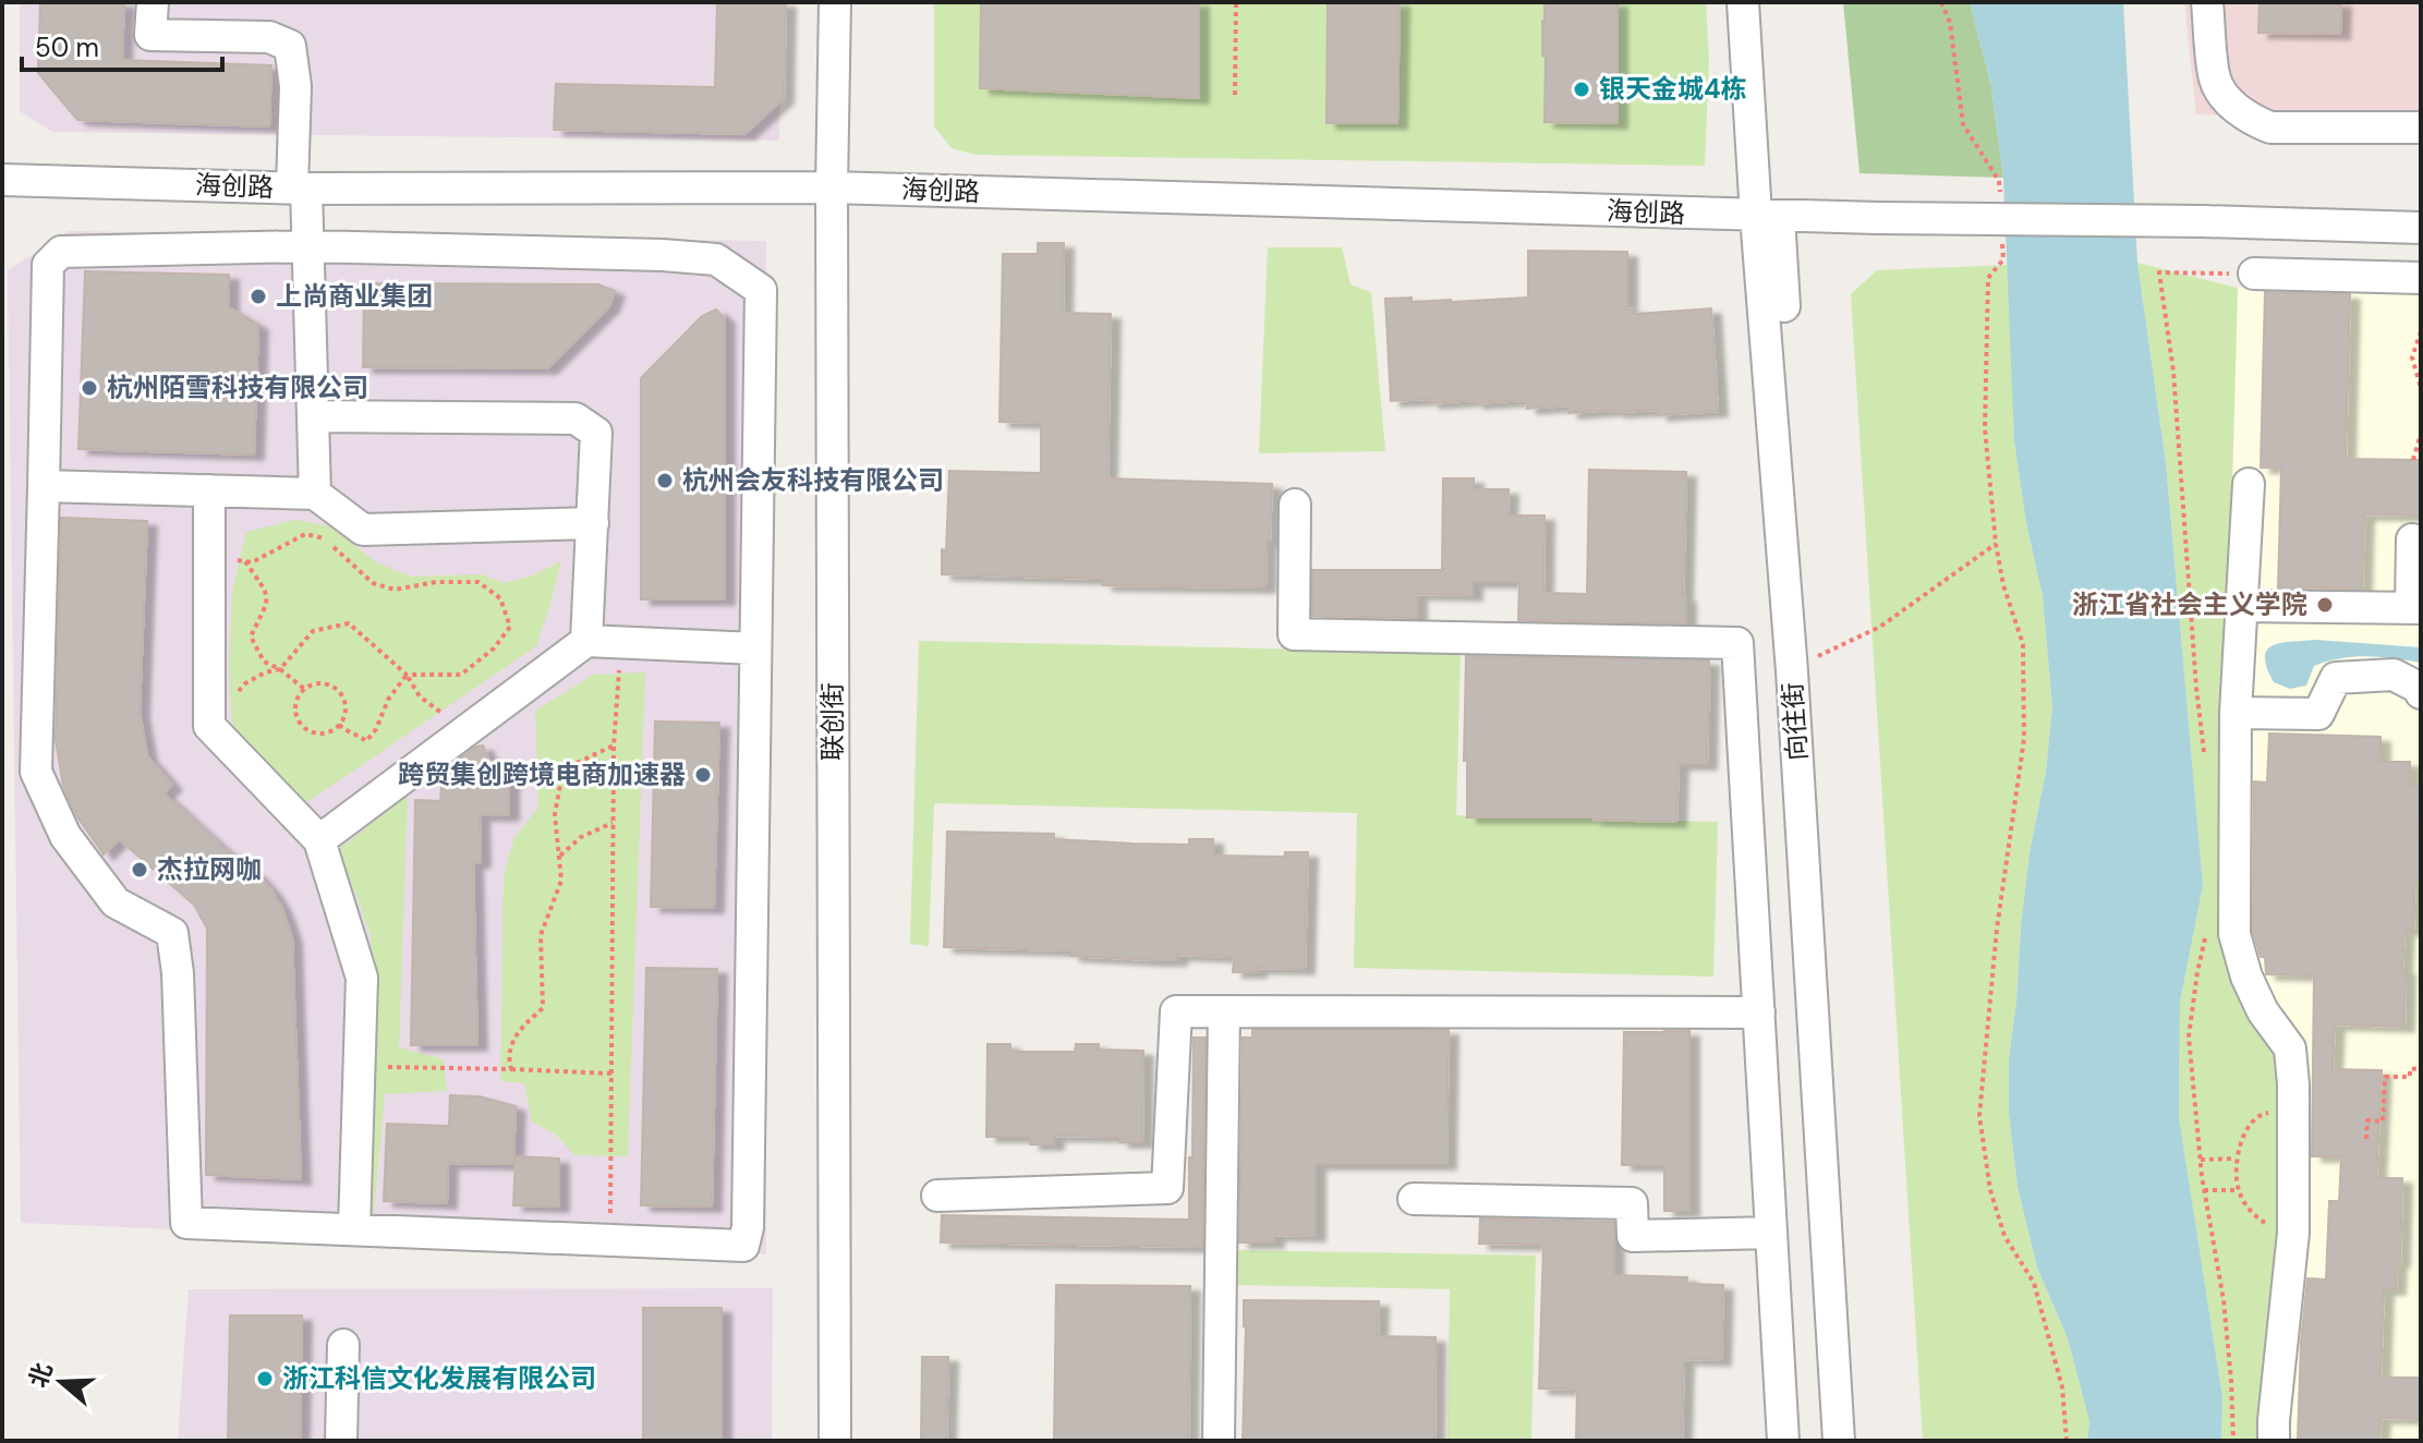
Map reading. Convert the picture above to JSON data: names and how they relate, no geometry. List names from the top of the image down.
{
  "streets": {
    "street": ["海创路", "联创街", "向往街"]
  },
  "crossings": [
    ["海创路", "联创街"],
    ["海创路", "向往街"]
  ],
  "places": [
    "银天金城4栋",
    "上尚商业集团",
    "杭州陌雪科技有限公司",
    "杭州会友科技有限公司",
    "浙江省社会主义学院",
    "跨贸集创跨境电商加速器",
    "杰拉网咖",
    "浙江科信文化发展有限公司"
  ],
  "scale_bar": "50 m",
  "north": "left"
}
